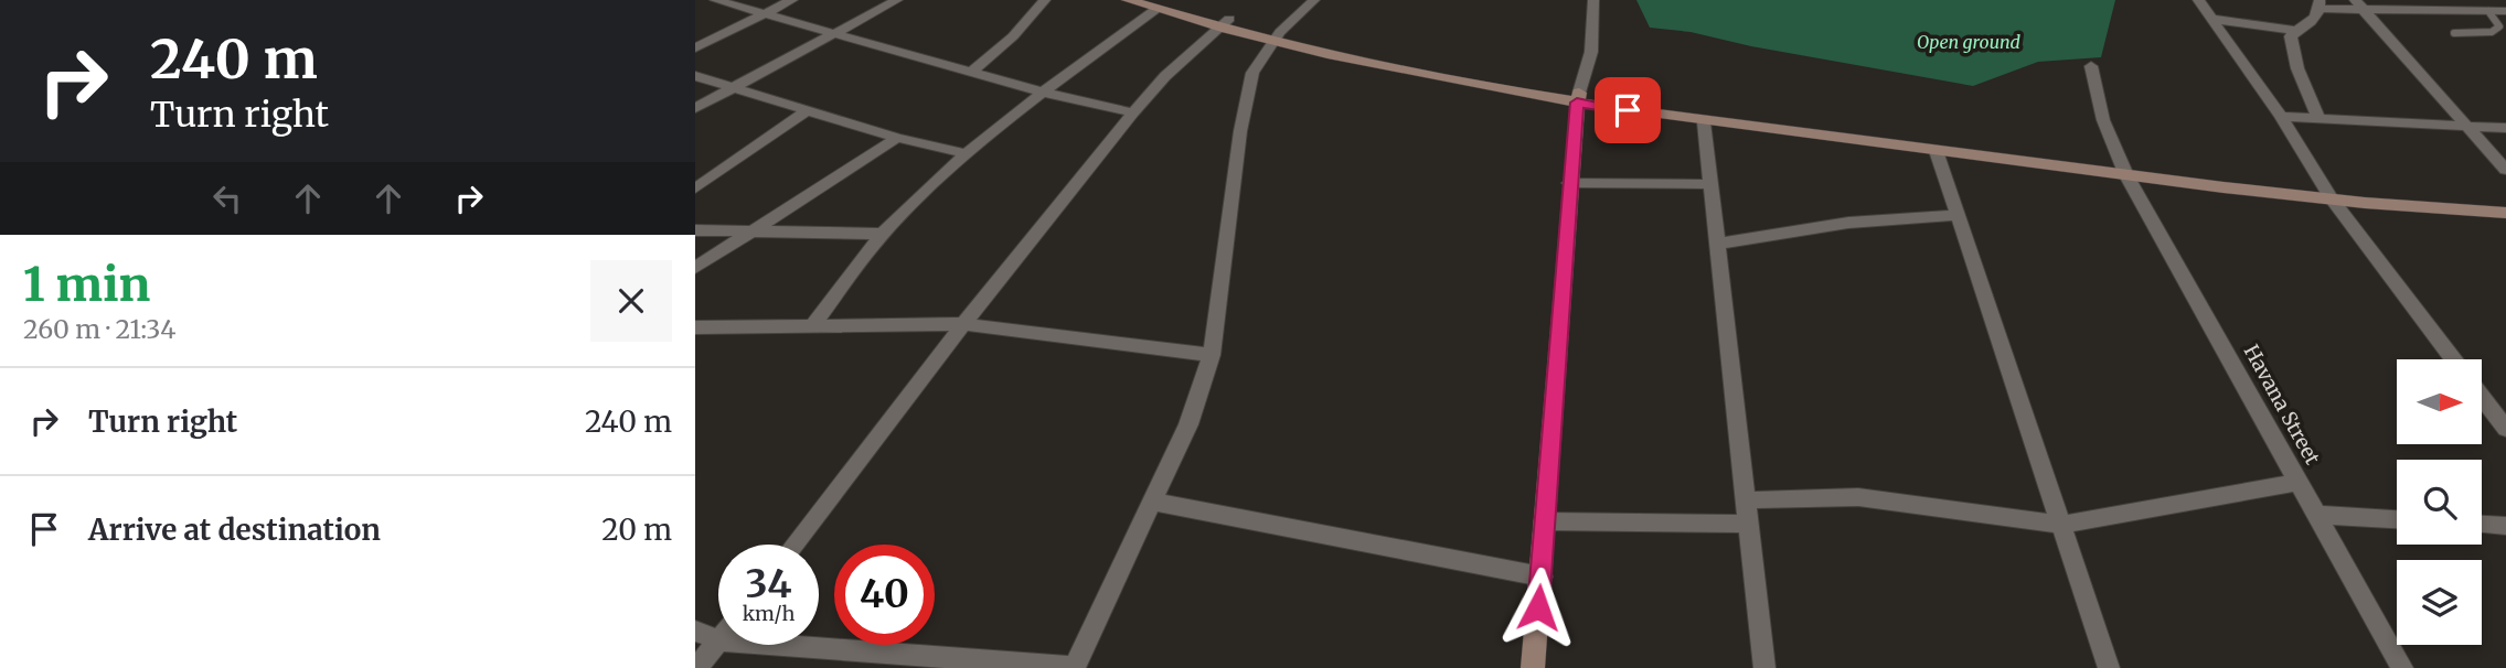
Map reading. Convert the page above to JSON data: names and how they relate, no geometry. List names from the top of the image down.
{
  "streets": {
    "street": ["Havana Street"]
  },
  "parks": ["Open ground"],
  "north": "right",
  "page": {
    "turn": ["240 m", "Turn right"],
    "heading": ["1 min", "260 m · 21:34"],
    "list": [
      {
        "name": "Turn right",
        "value": "240 m"
      },
      {
        "name": "Arrive at destination",
        "value": "20 m"
      }
    ],
    "speed": "34 km/h",
    "limit": "40"
  }
}
